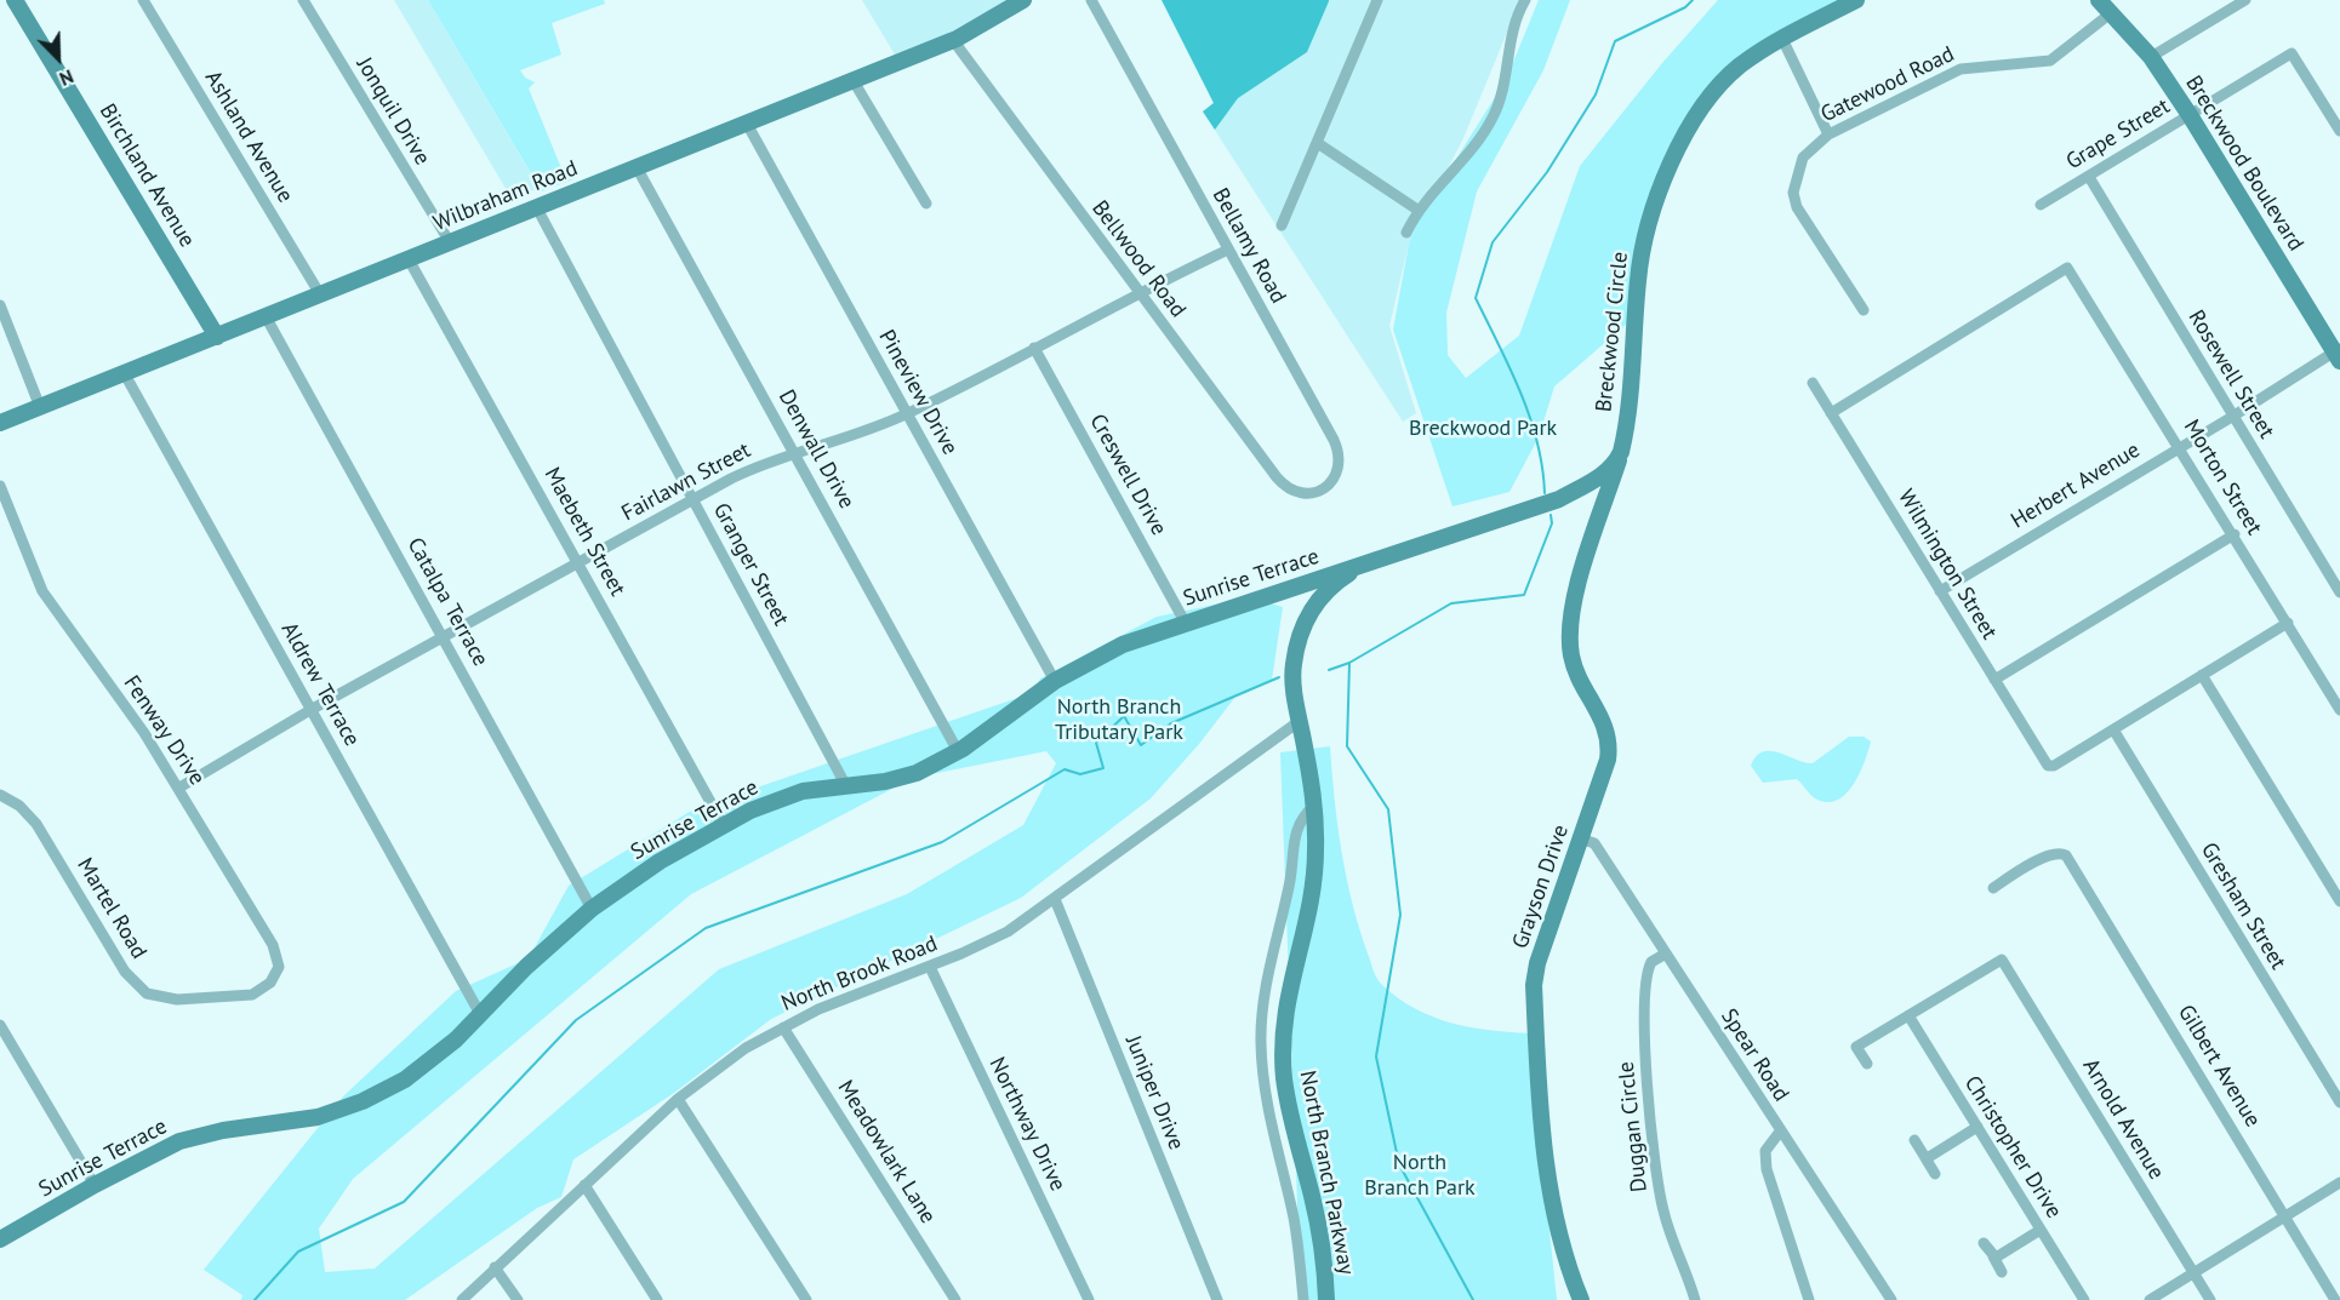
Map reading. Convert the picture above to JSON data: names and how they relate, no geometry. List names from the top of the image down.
{
  "streets": {
    "street": [
      "Gatewood Road",
      "Jonquil Drive",
      "Grape Street",
      "Ashland Avenue",
      "Breckwood Boulevard",
      "Birchland Avenue",
      "Wilbraham Road",
      "Bellamy Road",
      "Bellwood Road",
      "Breckwood Circle",
      "Rosewell Street",
      "Pineview Drive",
      "Denwall Drive",
      "Creswell Drive",
      "Morton Street",
      "Fairlawn Street",
      "Herbert Avenue",
      "Maebeth Street",
      "Granger Street",
      "Wilmington Street",
      "Sunrise Terrace",
      "Catalpa Terrace",
      "Aldrew Terrace",
      "Fenway Drive",
      "Grayson Drive",
      "Gresham Street",
      "Martel Road",
      "North Brook Road",
      "Spear Road",
      "Gilbert Avenue",
      "Juniper Drive",
      "Arnold Avenue",
      "Northway Drive",
      "Duggan Circle",
      "Christopher Drive",
      "Meadowlark Lane",
      "North Branch Parkway"
    ]
  },
  "crossings": [
    ["Gatewood Road", "Breckwood Boulevard"],
    ["Jonquil Drive", "Wilbraham Road"],
    ["Grape Street", "Breckwood Boulevard"],
    ["Grape Street", "Rosewell Street"],
    ["Ashland Avenue", "Wilbraham Road"],
    ["Breckwood Boulevard", "Herbert Avenue"],
    ["Birchland Avenue", "Wilbraham Road"],
    ["Wilbraham Road", "Bellwood Road"],
    ["Wilbraham Road", "Pineview Drive"],
    ["Wilbraham Road", "Denwall Drive"],
    ["Wilbraham Road", "Maebeth Street"],
    ["Wilbraham Road", "Granger Street"],
    ["Wilbraham Road", "Catalpa Terrace"],
    ["Wilbraham Road", "Aldrew Terrace"],
    ["Bellamy Road", "Bellwood Road"],
    ["Bellamy Road", "Fairlawn Street"],
    ["Bellwood Road", "Fairlawn Street"],
    ["Breckwood Circle", "Grayson Drive"],
    ["Rosewell Street", "Herbert Avenue"],
    ["Pineview Drive", "Fairlawn Street"],
    ["Pineview Drive", "Sunrise Terrace"],
    ["Denwall Drive", "Fairlawn Street"],
    ["Denwall Drive", "Sunrise Terrace"],
    ["Creswell Drive", "Fairlawn Street"],
    ["Creswell Drive", "Sunrise Terrace"],
    ["Morton Street", "Herbert Avenue"],
    ["Morton Street", "Wilmington Street"],
    ["Fairlawn Street", "Maebeth Street"],
    ["Fairlawn Street", "Granger Street"],
    ["Fairlawn Street", "Catalpa Terrace"],
    ["Fairlawn Street", "Aldrew Terrace"],
    ["Fairlawn Street", "Fenway Drive"],
    ["Herbert Avenue", "Wilmington Street"],
    ["Maebeth Street", "Sunrise Terrace"],
    ["Granger Street", "Sunrise Terrace"],
    ["Wilmington Street", "Gresham Street"],
    ["Sunrise Terrace", "Catalpa Terrace"],
    ["Sunrise Terrace", "Aldrew Terrace"],
    ["Sunrise Terrace", "North Branch Parkway"],
    ["Fenway Drive", "Martel Road"],
    ["Grayson Drive", "Spear Road"],
    ["North Brook Road", "Juniper Drive"],
    ["North Brook Road", "Northway Drive"],
    ["North Brook Road", "Meadowlark Lane"],
    ["North Brook Road", "North Branch Parkway"],
    ["Spear Road", "Duggan Circle"],
    ["Arnold Avenue", "Christopher Drive"]
  ],
  "parks": ["Breckwood Park", "North Branch Tributary Park", "North Branch Park"],
  "north": "bottom right"
}
